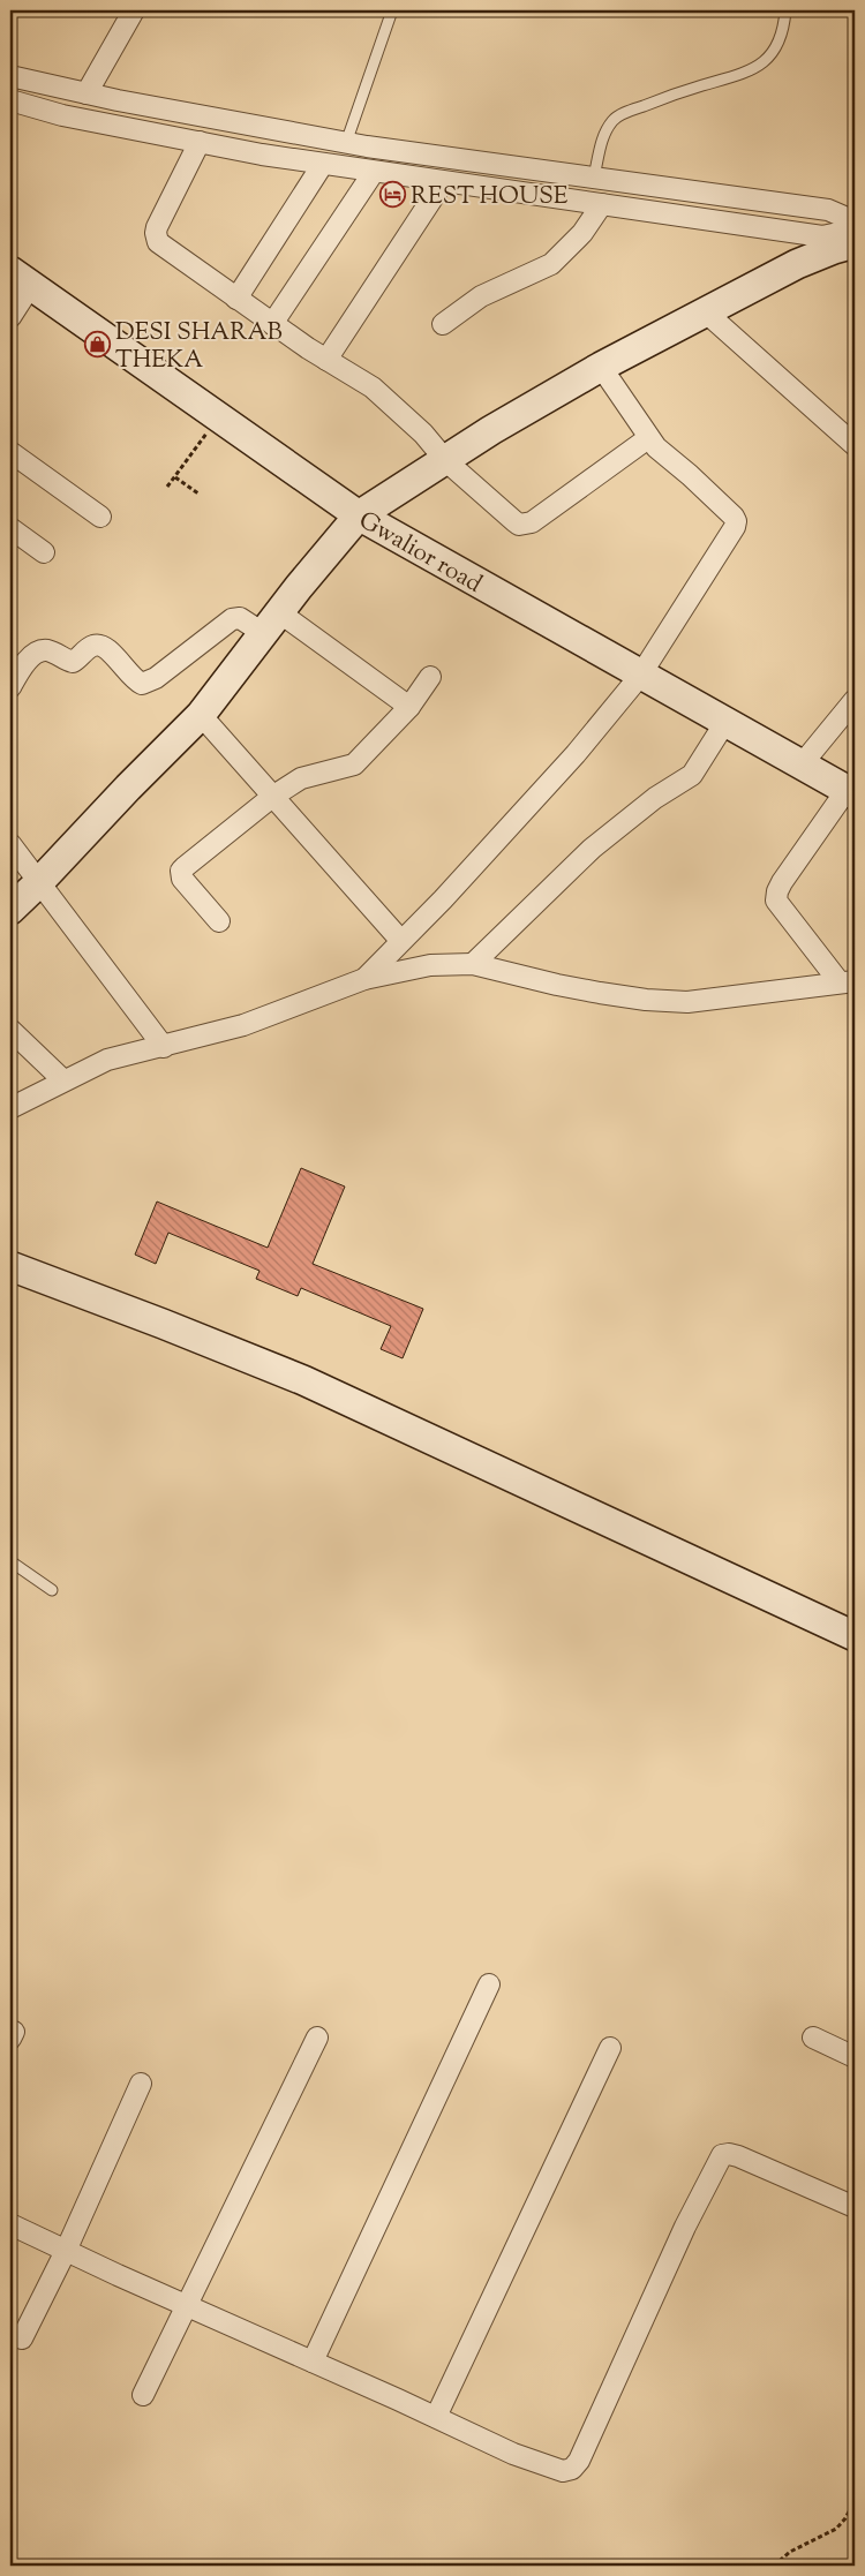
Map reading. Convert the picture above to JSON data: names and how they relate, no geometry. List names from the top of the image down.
{
  "streets": {
    "main road": ["Gwalior road"]
  },
  "places": {
    "hotel": ["REST HOUSE"],
    "shop": ["DESI SHARAB THEKA"]
  }
}
